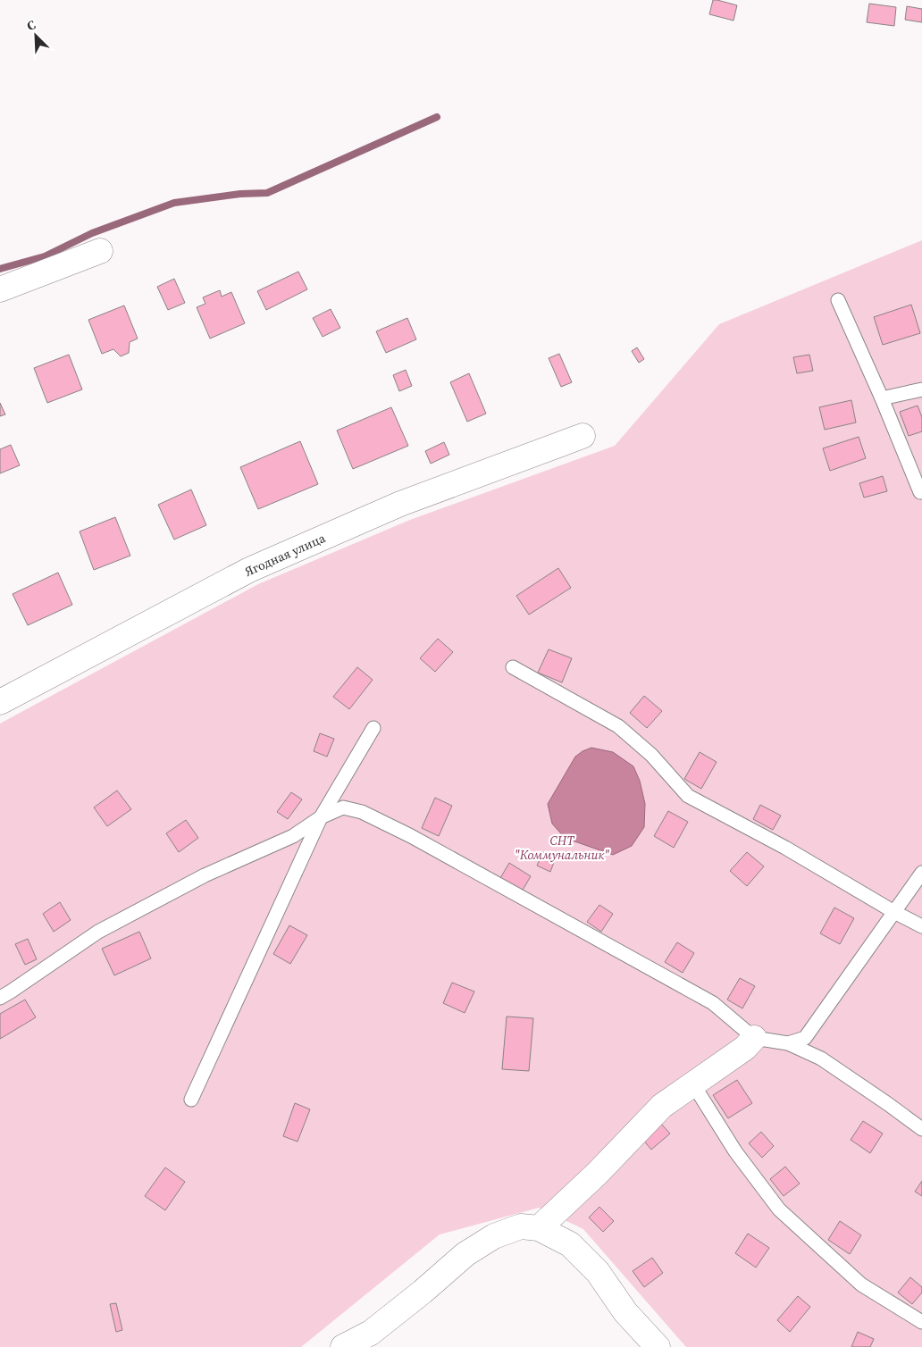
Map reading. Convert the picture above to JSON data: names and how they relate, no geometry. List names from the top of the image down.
{
  "streets": {
    "street": ["Ягодная улица"]
  },
  "parks": ["СНТ \"Коммунальник\""],
  "north": "top left"
}
